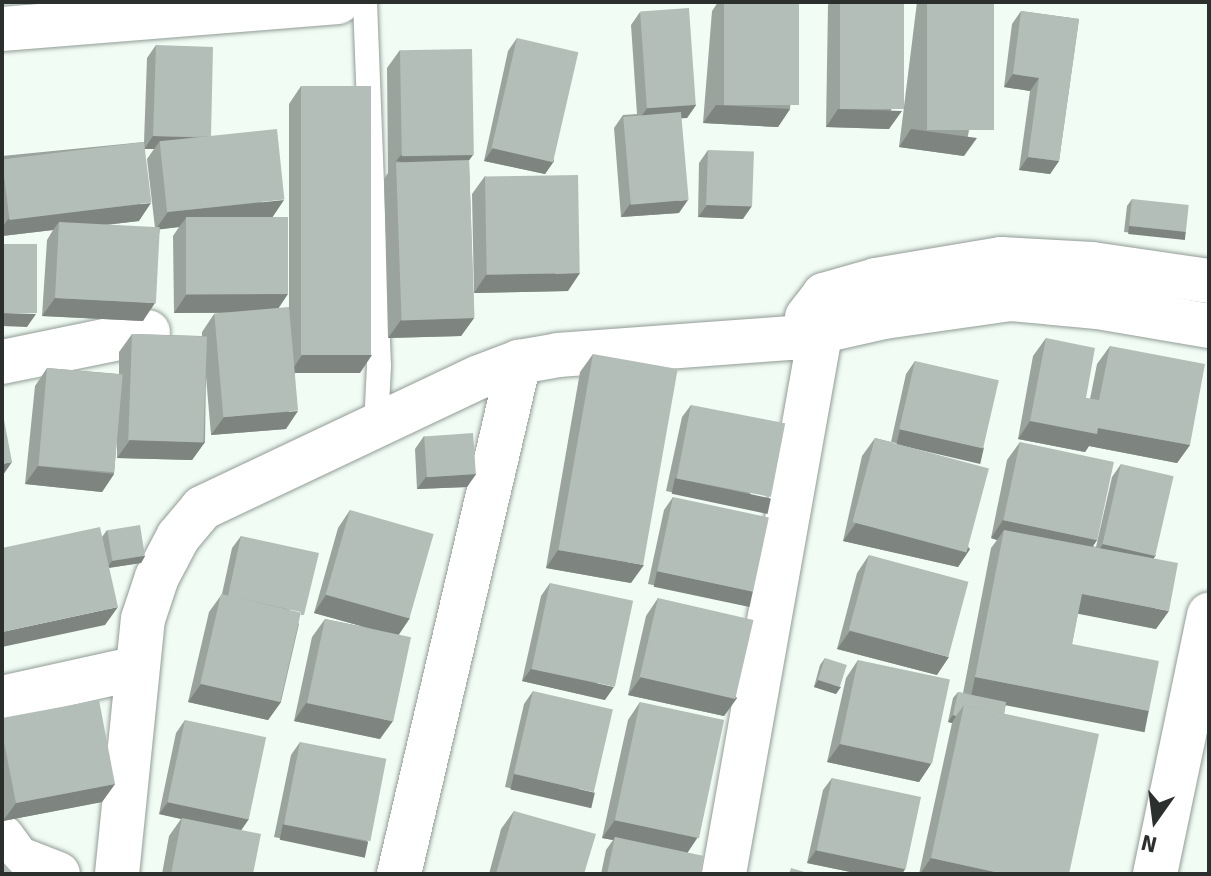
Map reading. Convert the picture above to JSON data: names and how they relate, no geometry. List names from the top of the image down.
{
  "north": "bottom"
}
